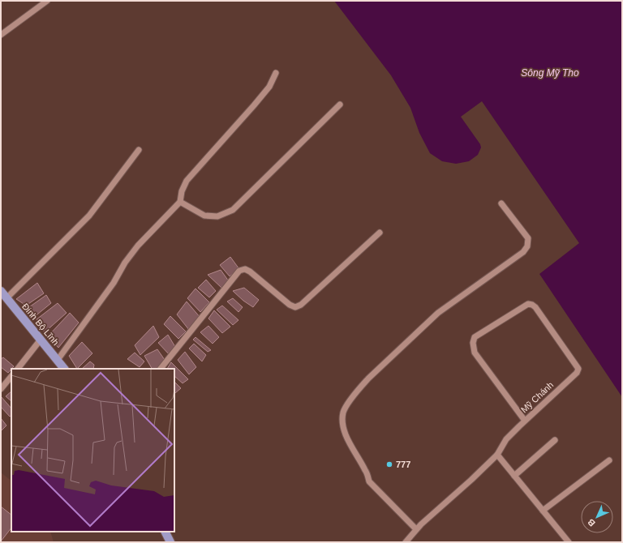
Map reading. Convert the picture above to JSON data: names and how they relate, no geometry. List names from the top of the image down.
{
  "streets": {
    "main road": ["Đinh Bộ Lĩnh"],
    "street": ["Mỹ Chánh"]
  },
  "water": ["Sông Mỹ Tho"],
  "places": ["777"],
  "north": "bottom left"
}
